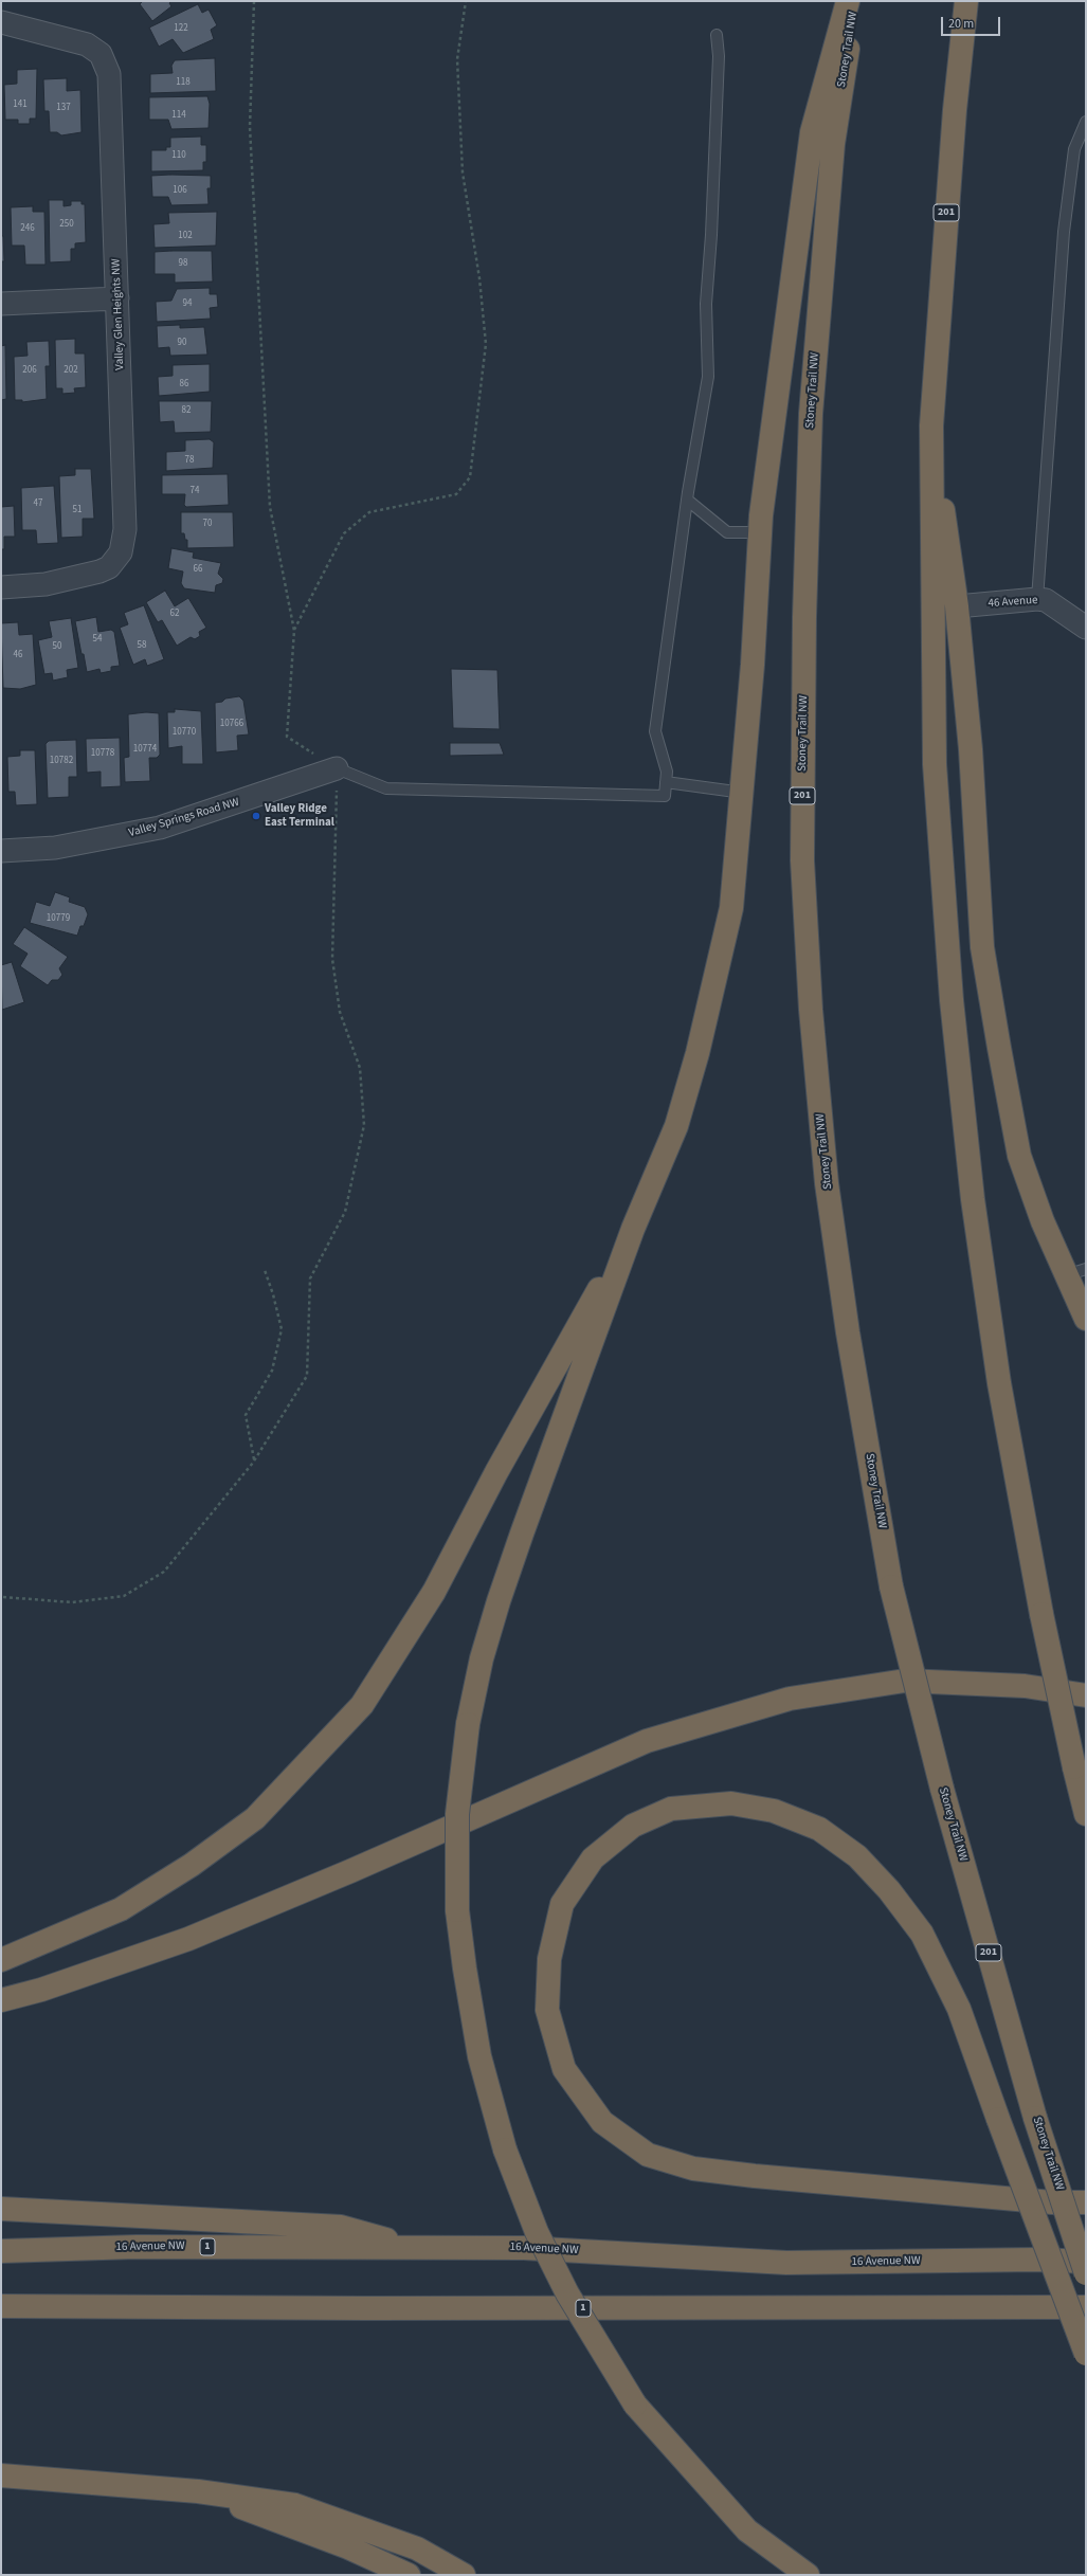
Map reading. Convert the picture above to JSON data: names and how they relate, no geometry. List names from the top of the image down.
{
  "streets": {
    "highway": [
      "Stoney Trail NW",
      "201",
      "16 Avenue NW",
      "1"
    ],
    "street": ["Valley Glen Heights NW", "46 Avenue", "Valley Springs Road NW"]
  },
  "places": ["Valley Ridge East Terminal"],
  "house_numbers": [
    "122",
    "118",
    "141",
    "137",
    "114",
    "110",
    "106",
    "250",
    "246",
    "102",
    "98",
    "94",
    "90",
    "206",
    "202",
    "86",
    "82",
    "78",
    "74",
    "47",
    "51",
    "70",
    "66",
    "62",
    "54",
    "58",
    "50",
    "46",
    "10766",
    "10770",
    "10774",
    "10778",
    "10782",
    "10779"
  ],
  "scale_bar": "20 m"
}
